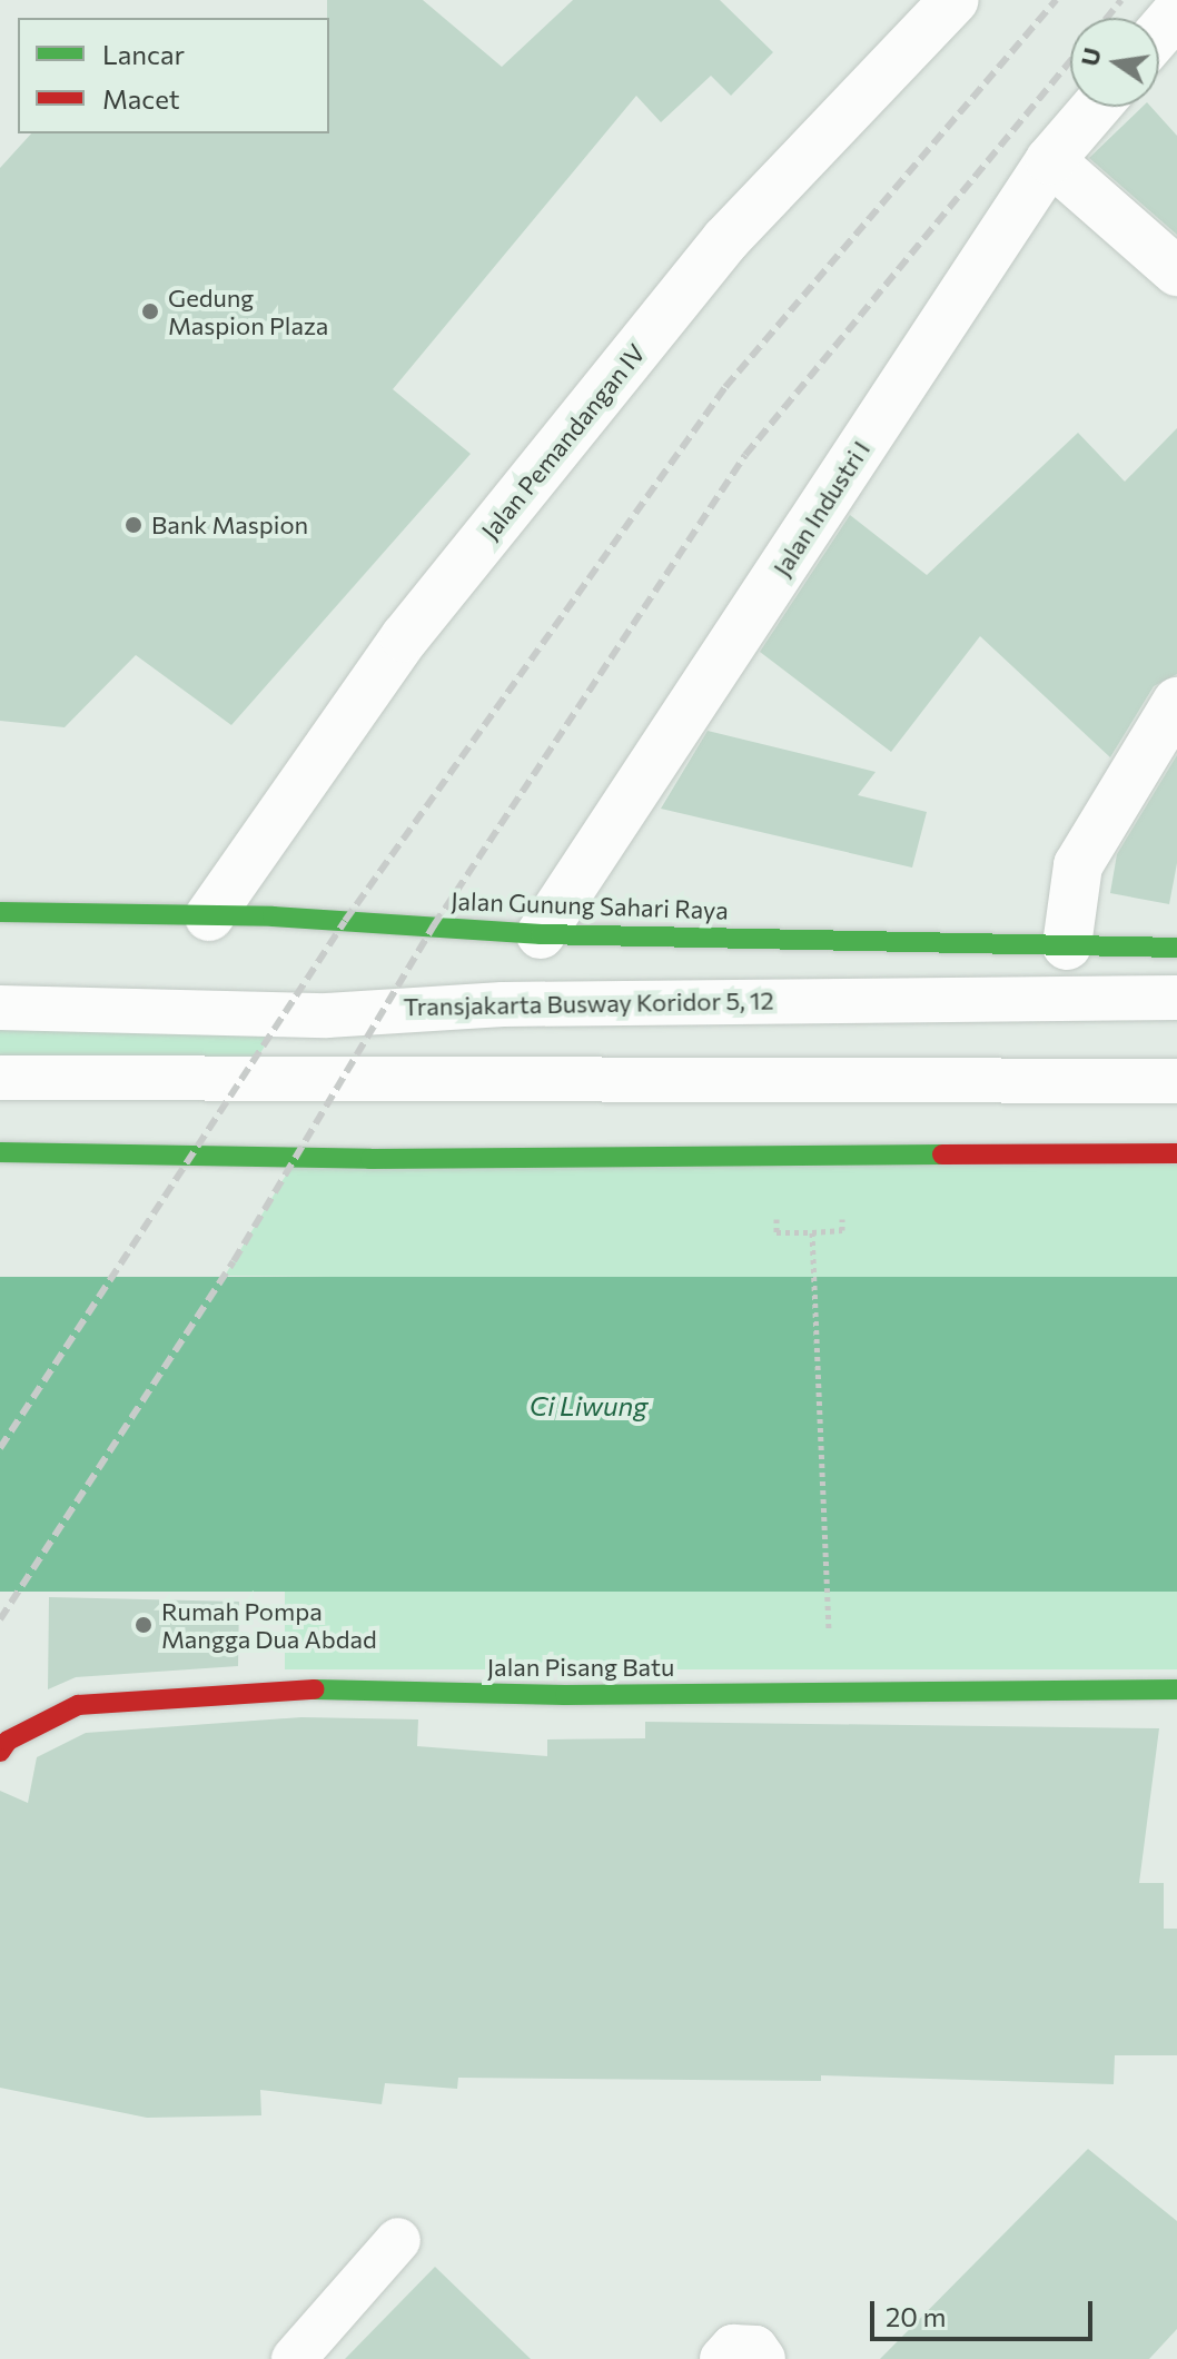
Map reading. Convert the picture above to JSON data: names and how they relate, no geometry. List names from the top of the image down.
{
  "streets": {
    "main road": ["Jalan Gunung Sahari Raya", "Jalan Pisang Batu"],
    "street": ["Jalan Pemandangan IV", "Jalan Industri I"],
    "lane": ["Transjakarta Busway Koridor 5, 12"]
  },
  "crossings": [
    ["Jalan Pemandangan IV", "Jalan Gunung Sahari Raya"],
    ["Jalan Industri I", "Jalan Gunung Sahari Raya"]
  ],
  "water": ["Ci Liwung"],
  "places": ["Gedung Maspion Plaza", "Bank Maspion", "Rumah Pompa Mangga Dua Abdad"],
  "legend": ["Lancar", "Macet"],
  "scale_bar": "20 m",
  "north": "left"
}
